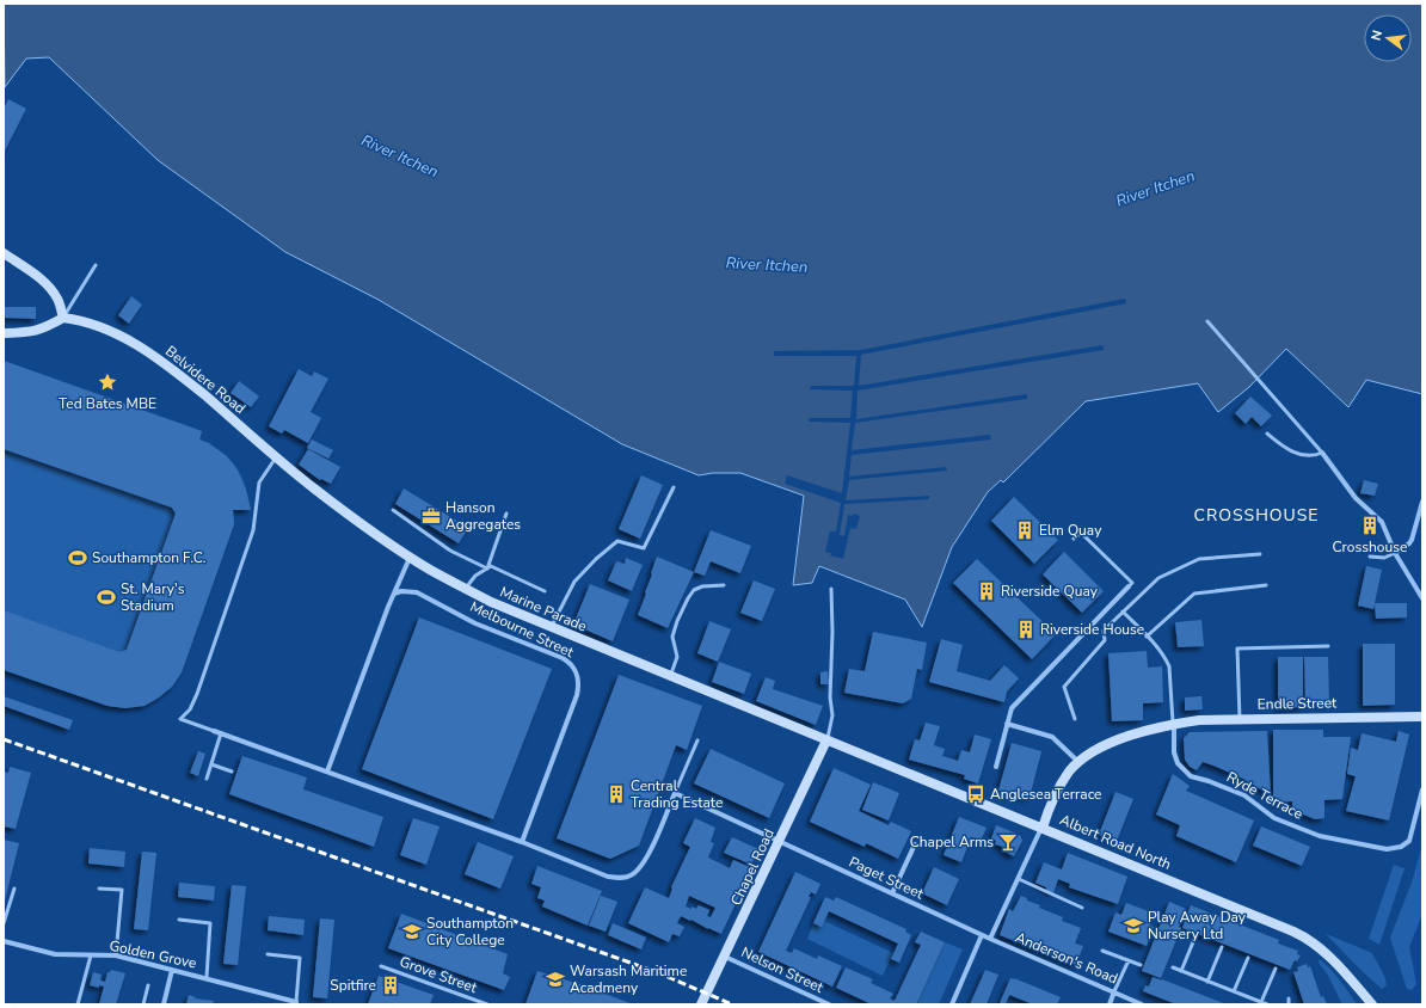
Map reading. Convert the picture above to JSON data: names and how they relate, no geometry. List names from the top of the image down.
{
  "streets": {
    "main road": [
      "Belvidere Road",
      "Marine Parade",
      "Endle Street",
      "Albert Road North",
      "Chapel Road"
    ],
    "street": [
      "Melbourne Street",
      "Ryde Terrace",
      "Paget Street",
      "Golden Grove",
      "Anderson's Road",
      "Nelson Street"
    ],
    "lane": ["Grove Street"]
  },
  "crossings": [
    ["Belvidere Road", "Marine Parade"],
    ["Marine Parade", "Albert Road North"],
    ["Marine Parade", "Chapel Road"],
    ["Endle Street", "Ryde Terrace"],
    ["Endle Street", "Albert Road North"],
    ["Albert Road North", "Chapel Road"],
    ["Chapel Road", "Paget Street"],
    ["Chapel Road", "Nelson Street"],
    ["Paget Street", "Anderson's Road"]
  ],
  "districts": ["CROSSHOUSE"],
  "water": ["River Itchen"],
  "places": {
    "place": ["Ted Bates MBE"],
    "office": ["Hanson Aggregates"],
    "building": [
      "Crosshouse",
      "Elm Quay",
      "Riverside Quay",
      "Riverside House",
      "Central Trading Estate",
      "Spitfire"
    ],
    "sports": ["Southampton F.C.", "St. Mary's Stadium"],
    "bus stop": ["Anglesea Terrace"],
    "bar": ["Chapel Arms"],
    "school or university": ["Play Away Day Nursery Ltd", "Southampton City College", "Warsash Maritime Acadmeny"]
  },
  "north": "left"
}
